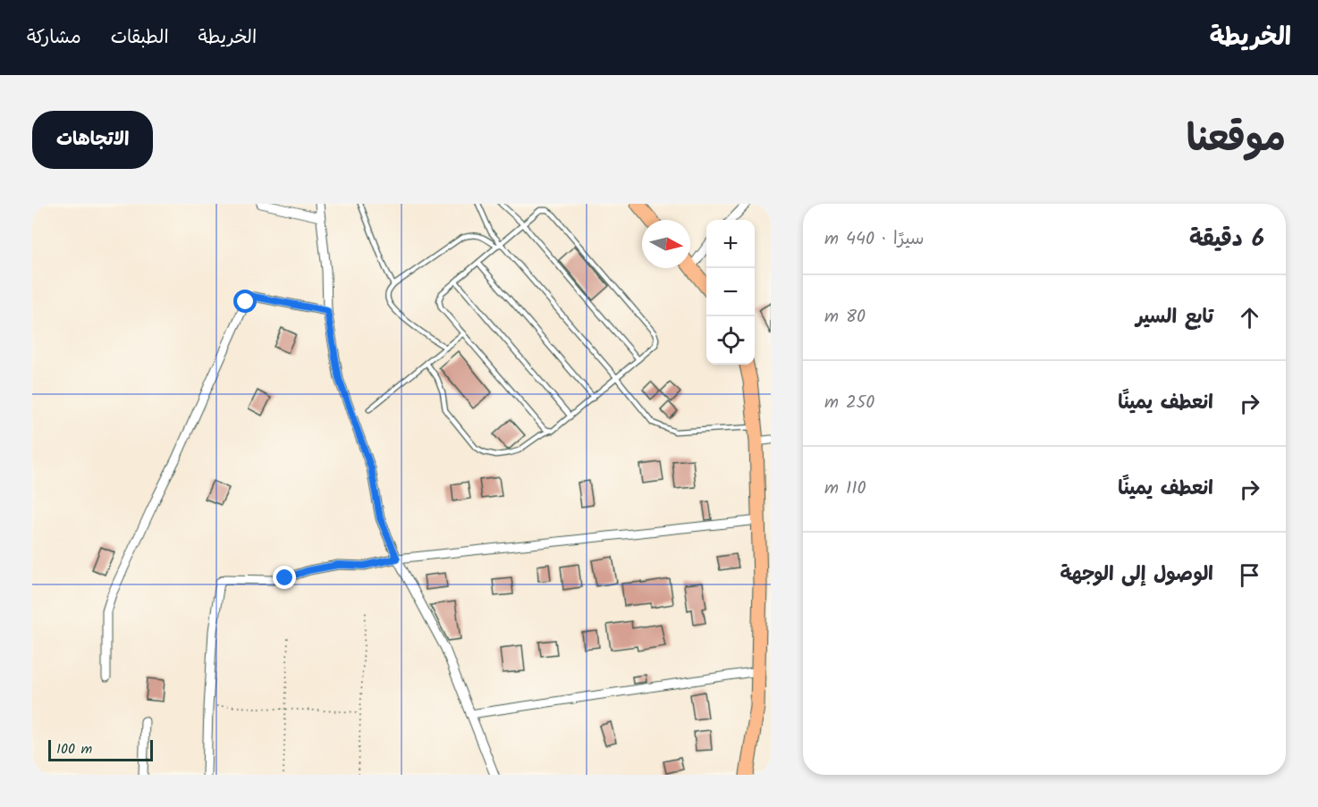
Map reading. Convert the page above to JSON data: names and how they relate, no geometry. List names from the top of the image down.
{
  "scale_bar": "100 m",
  "north": "right",
  "page": {
    "header": "الخريطة",
    "nav": ["الخريطة", "الطبقات", "مشاركة"],
    "title": "موقعنا",
    "buttons": "الاتجاهات",
    "heading": ["6 دقيقة", "سيرًا · 440 m"],
    "map_buttons": ["+", "−"],
    "list": [
      ["تابع السير", "80 m"],
      ["انعطف يمينًا", "250 m"],
      ["انعطف يمينًا", "110 m"],
      "الوصول إلى الوجهة"
    ],
    "scale": "100 m"
  }
}
